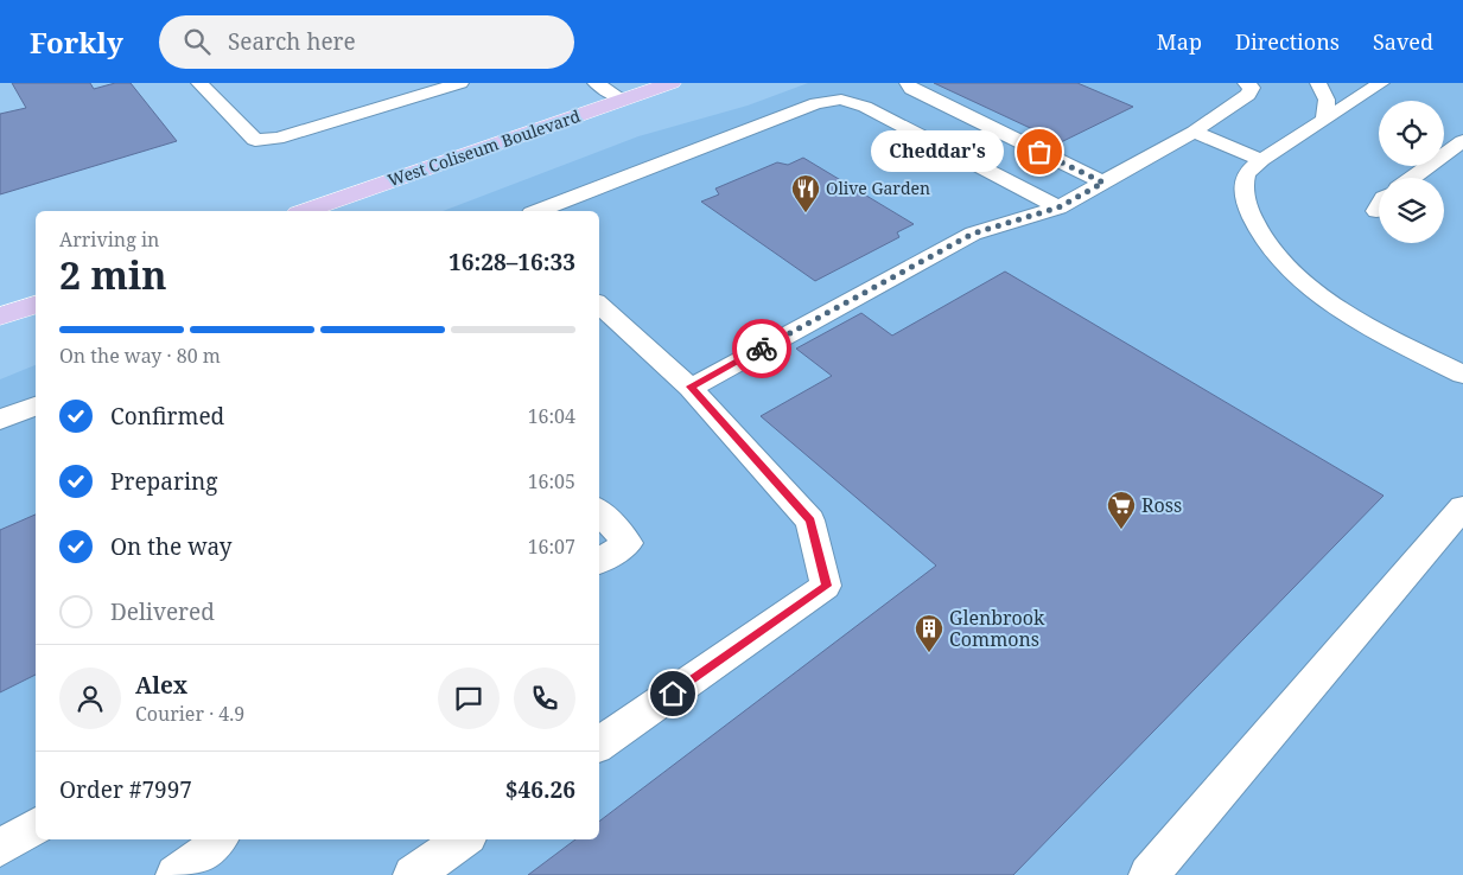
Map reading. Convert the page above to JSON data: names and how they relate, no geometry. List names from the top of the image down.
{
  "streets": {
    "highway": ["West Coliseum Boulevard"]
  },
  "places": {
    "other": ["Cheddar's"],
    "restaurant": ["Olive Garden"],
    "supermarket": ["Ross"],
    "building": ["Glenbrook Commons"]
  },
  "page": {
    "header": "Forkly",
    "search": "Search here",
    "nav": ["Map", "Directions", "Saved"],
    "bubble": "Cheddar's",
    "heading": ["2 min", "Arriving in", "16:28–16:33"],
    "panel": [
      "Alex",
      "Courier · 4.9",
      "Order #7997",
      "$46.26"
    ],
    "bar": "On the way · 80 m",
    "list": [
      ["Confirmed", "16:04"],
      ["Preparing", "16:05"],
      ["On the way", "16:07"],
      "Delivered"
    ]
  }
}
